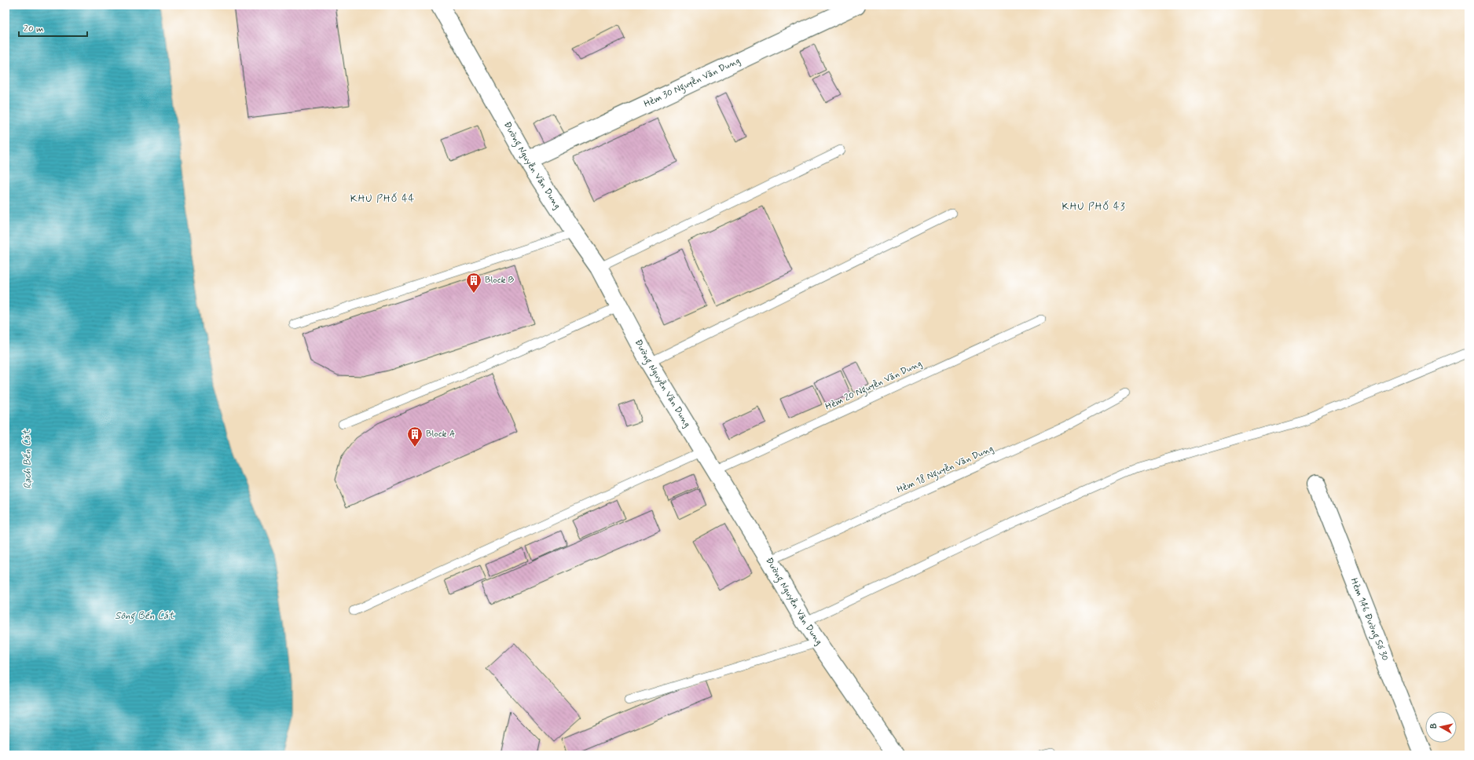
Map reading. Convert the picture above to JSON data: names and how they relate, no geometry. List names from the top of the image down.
{
  "streets": {
    "street": ["Hẻm 30 Nguyễn Văn Dung", "Đường Nguyễn Văn Dung", "Hẻm 146 Đường Số 30"],
    "lane": ["Hẻm 20 Nguyễn Văn Dung", "Hẻm 18 Nguyễn Văn Dung"]
  },
  "crossings": [
    ["Hẻm 30 Nguyễn Văn Dung", "Đường Nguyễn Văn Dung"],
    ["Đường Nguyễn Văn Dung", "Hẻm 20 Nguyễn Văn Dung"],
    ["Đường Nguyễn Văn Dung", "Hẻm 18 Nguyễn Văn Dung"]
  ],
  "districts": ["KHU PHỐ 44", "KHU PHỐ 43"],
  "water": ["Rạch Bến Cát", "Sông Bến Cát"],
  "places": {
    "building": ["Block B", "Block A"]
  },
  "scale_bar": "20 m",
  "north": "left"
}
